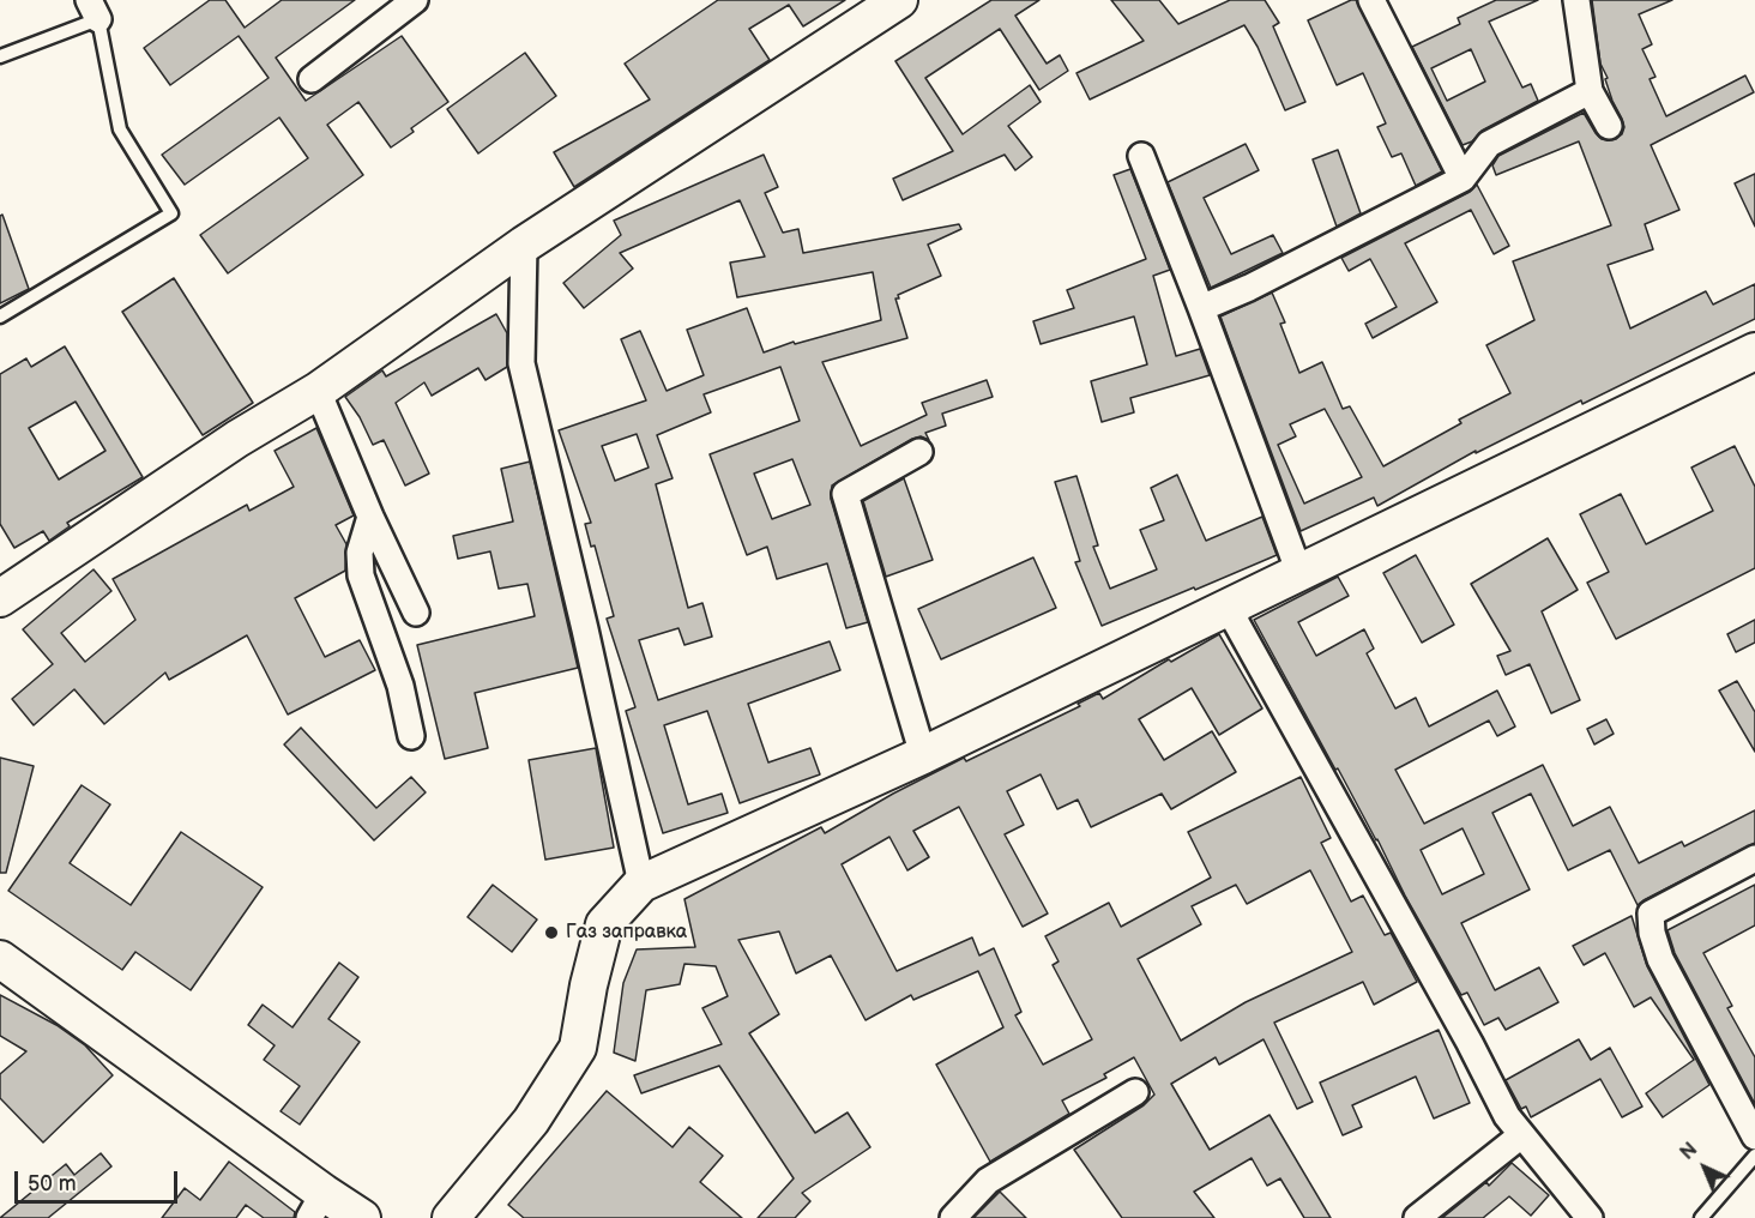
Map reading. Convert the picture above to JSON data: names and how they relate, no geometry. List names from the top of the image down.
{
  "places": ["Газ заправка"],
  "scale_bar": "50 m",
  "north": "top left"
}
